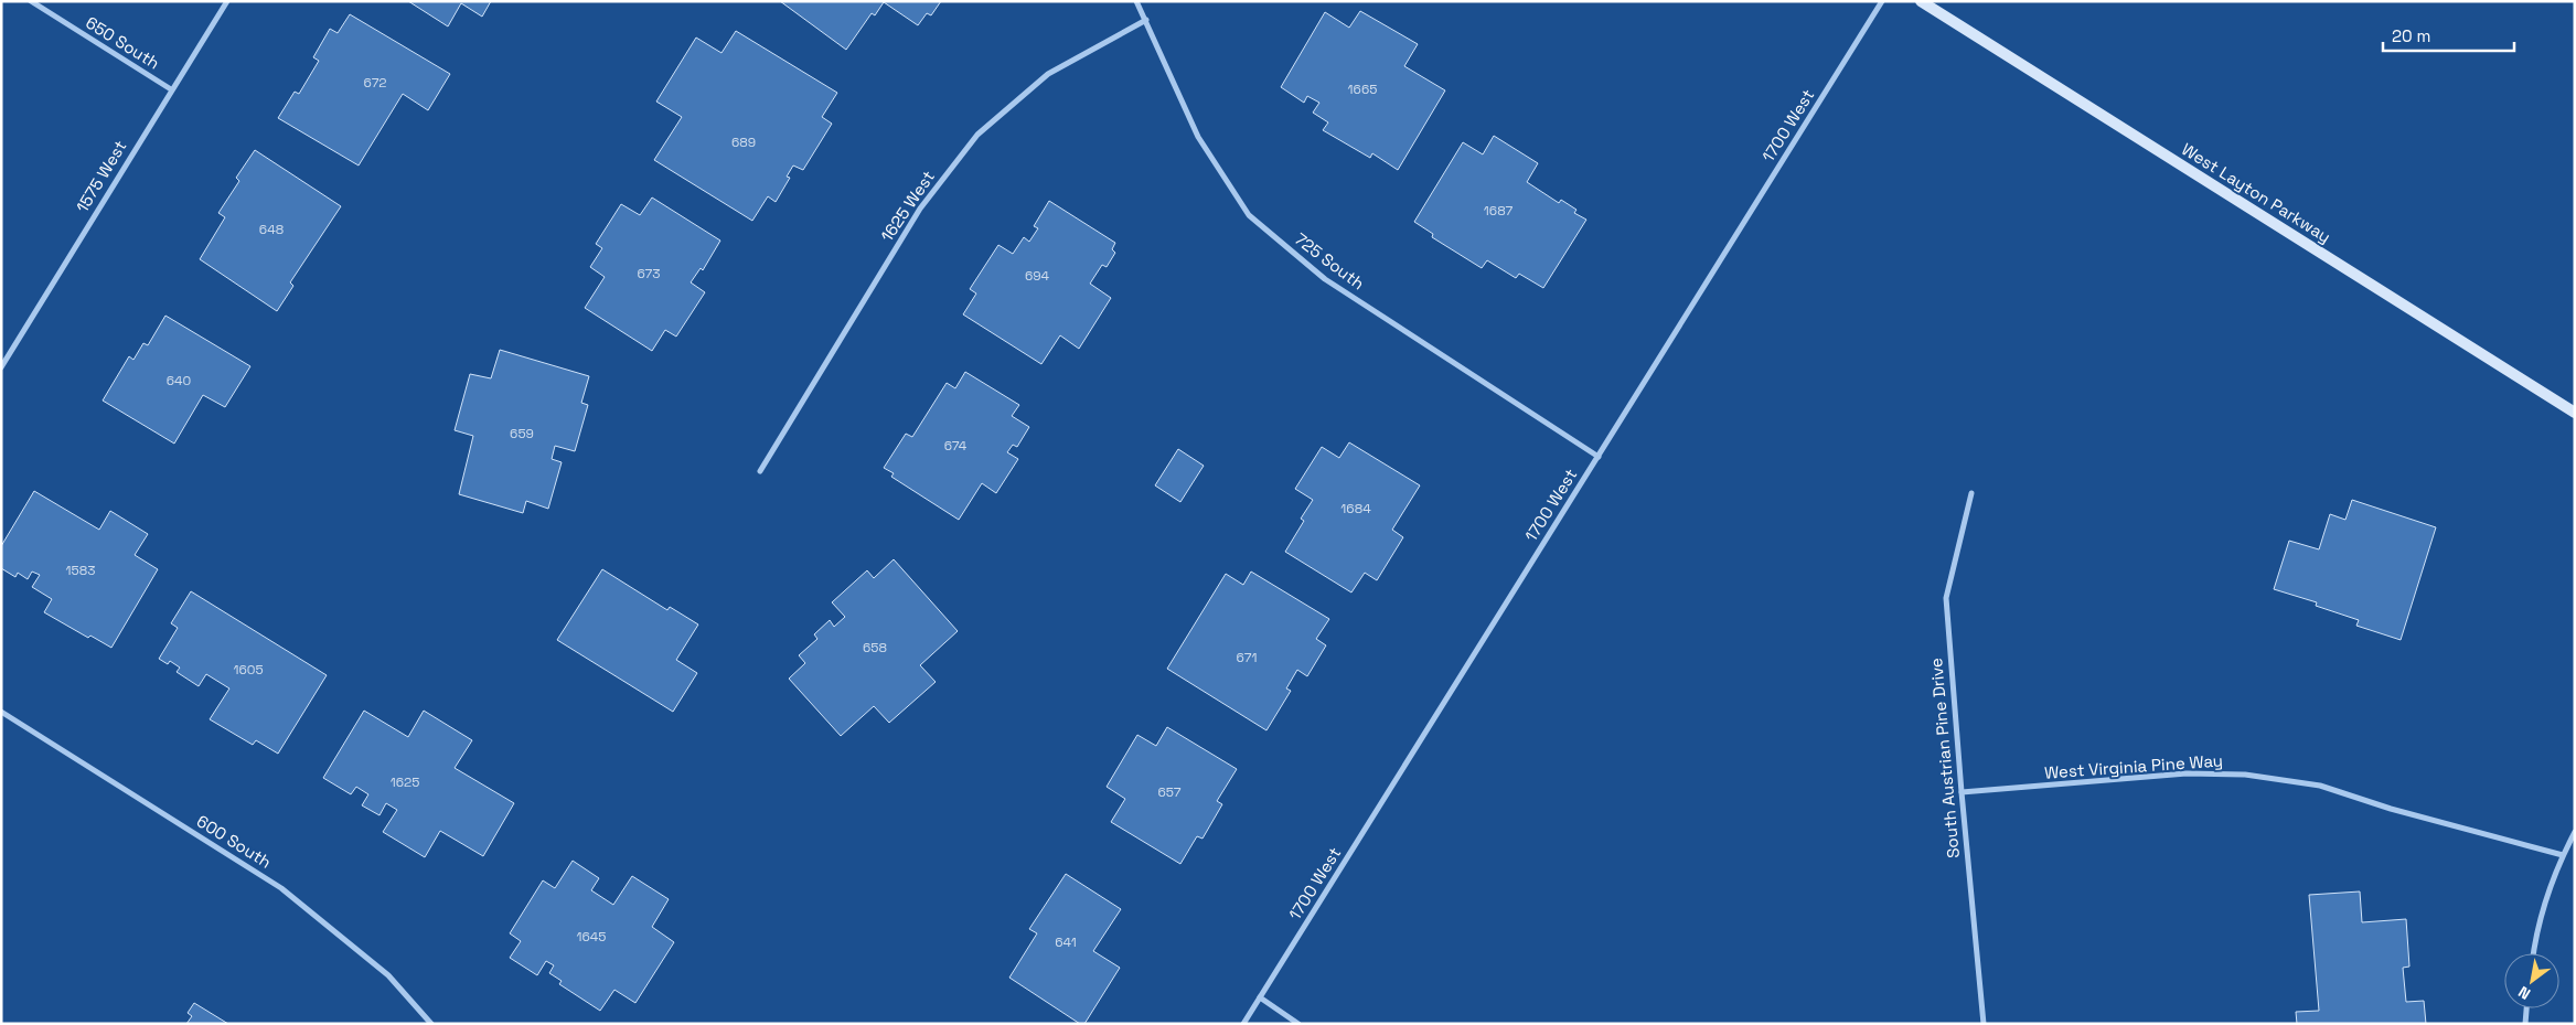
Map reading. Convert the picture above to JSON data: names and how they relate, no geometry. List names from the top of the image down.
{
  "streets": {
    "main road": ["West Layton Parkway"],
    "street": [
      "650 South",
      "1700 West",
      "1575 West",
      "1625 West",
      "725 South",
      "South Austrian Pine Drive",
      "West Virginia Pine Way",
      "600 South"
    ]
  },
  "crossings": [
    ["650 South", "1575 West"],
    ["1700 West", "725 South"],
    ["1625 West", "725 South"],
    ["South Austrian Pine Drive", "West Virginia Pine Way"]
  ],
  "house_numbers": [
    "672",
    "1665",
    "689",
    "1687",
    "648",
    "673",
    "694",
    "640",
    "659",
    "674",
    "1684",
    "1583",
    "658",
    "671",
    "1605",
    "1625",
    "657",
    "1645",
    "641"
  ],
  "scale_bar": "20 m",
  "north": "bottom left"
}
